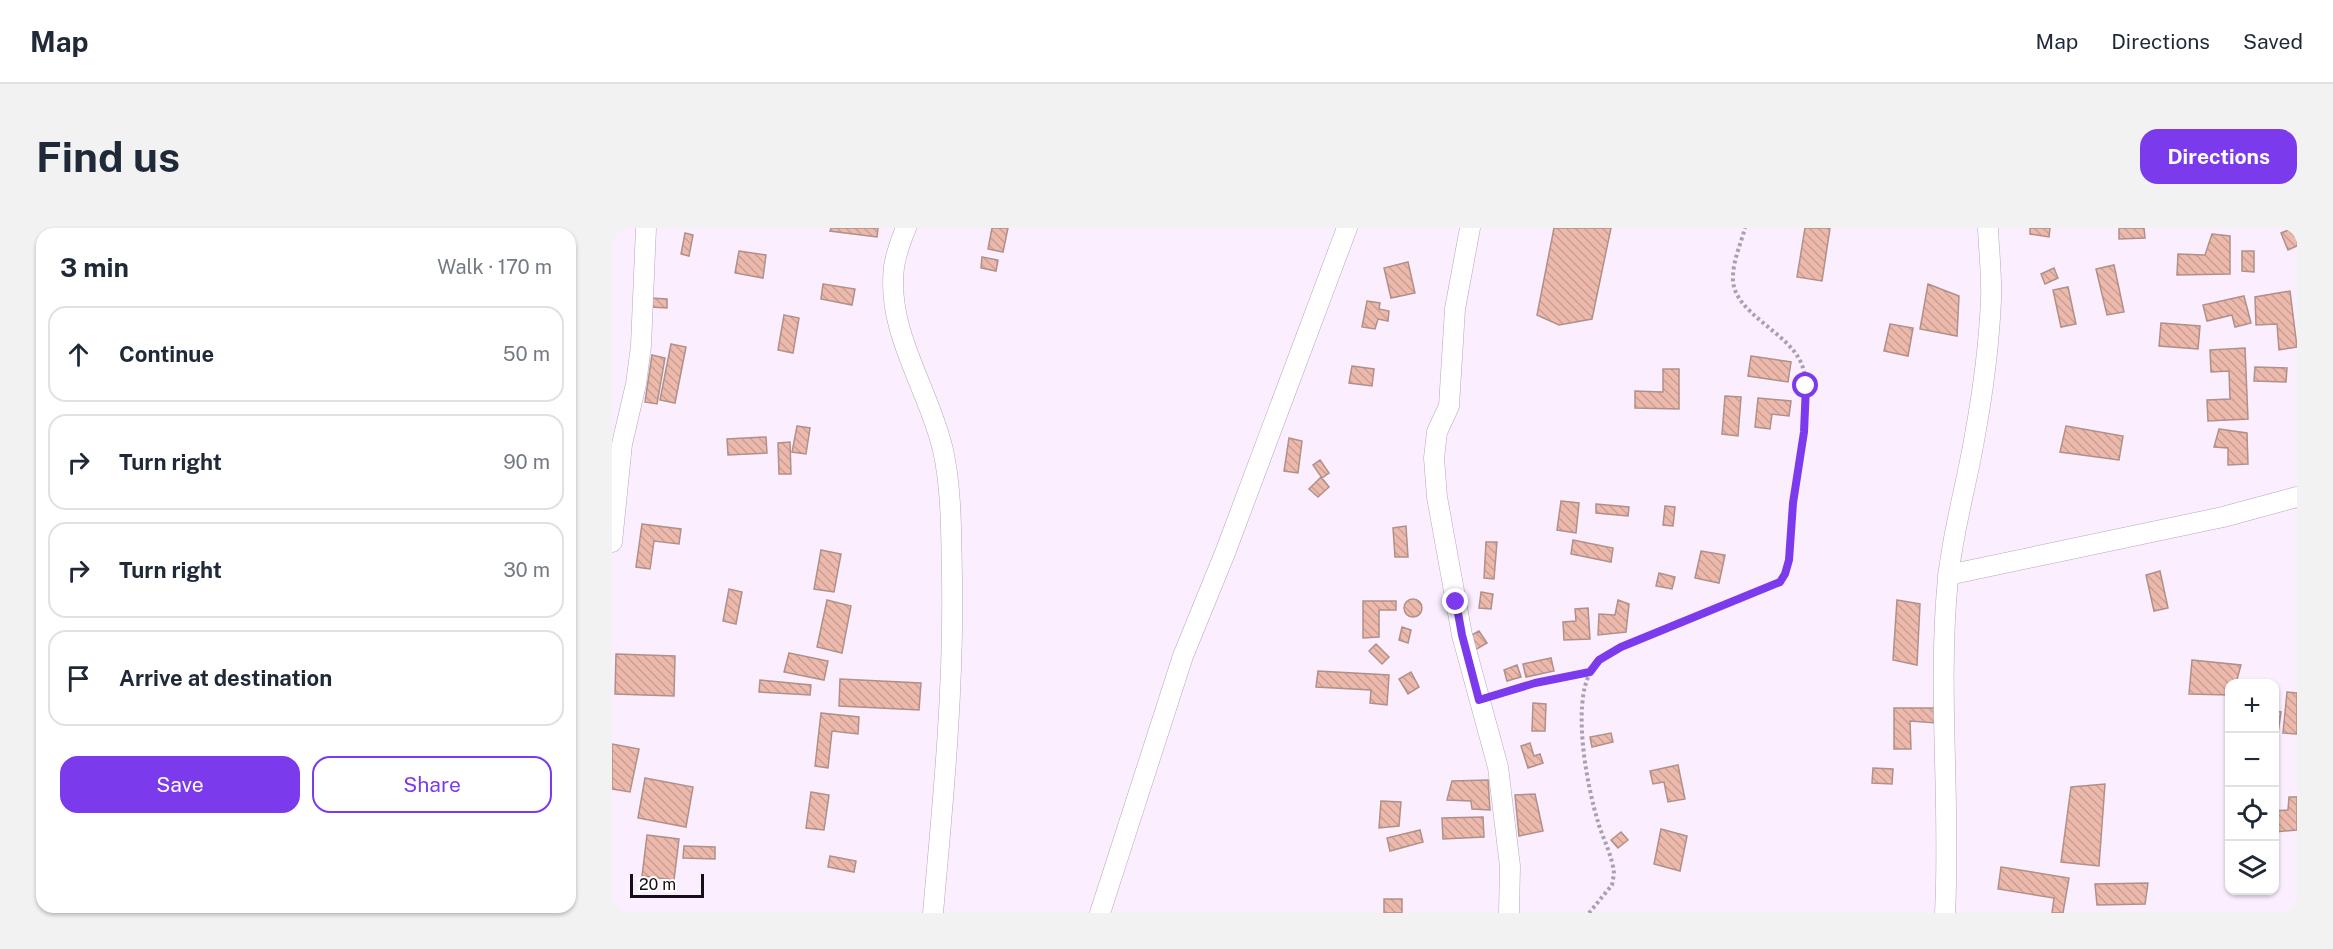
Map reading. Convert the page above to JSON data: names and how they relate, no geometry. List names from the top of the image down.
{
  "scale_bar": "20 m",
  "page": {
    "header": "Map",
    "nav": ["Map", "Directions", "Saved"],
    "buttons": [
      "Directions",
      ["Save", "Share"]
    ],
    "title": "Find us",
    "heading": ["3 min", "Walk · 170 m"],
    "list": [
      ["Continue", "50 m"],
      ["Turn right", "90 m"],
      ["Turn right", "30 m"],
      "Arrive at destination"
    ],
    "map_buttons": ["+", "−"],
    "scale": "20 m"
  }
}
